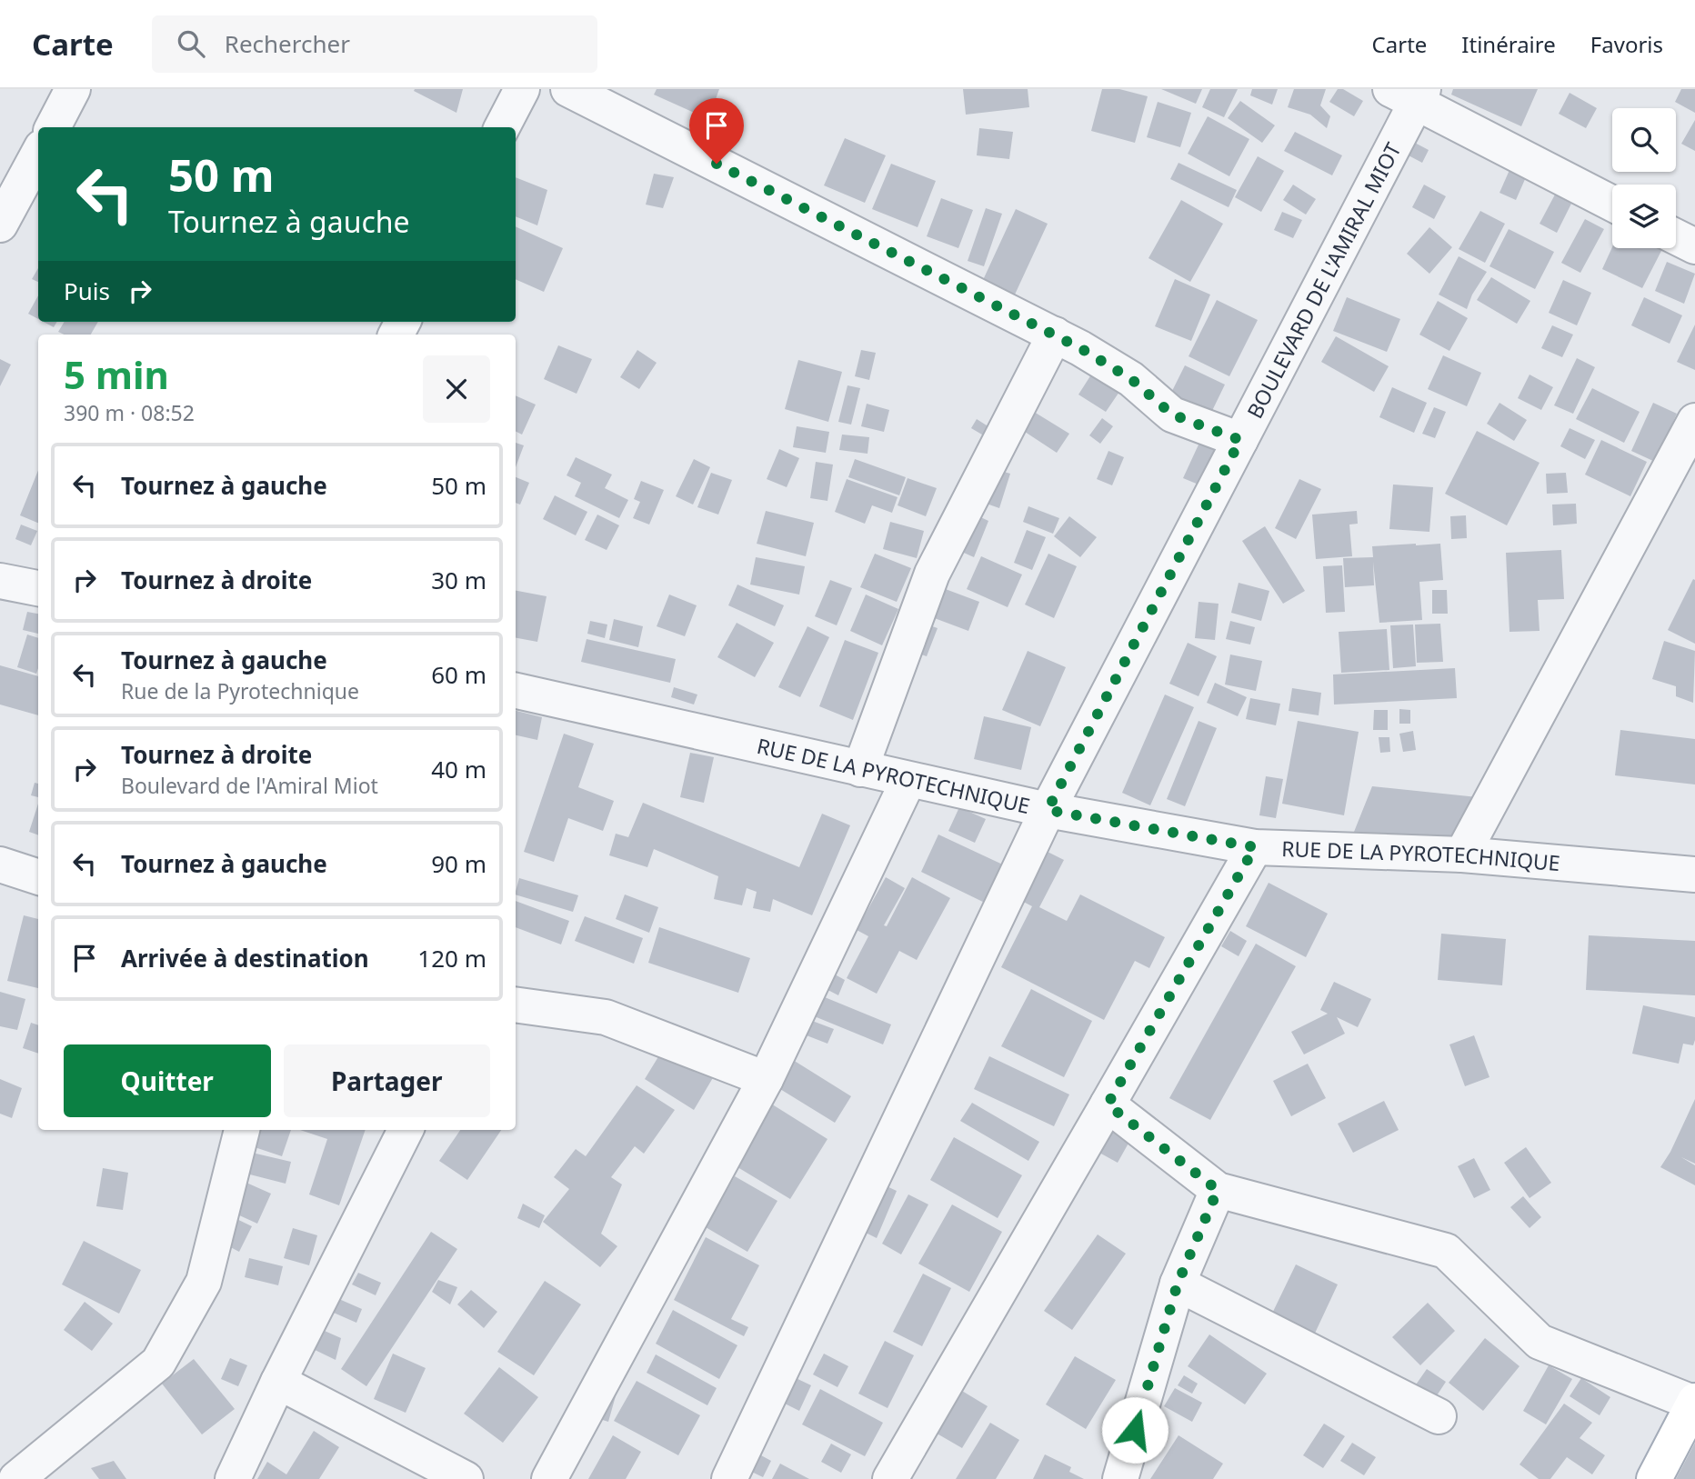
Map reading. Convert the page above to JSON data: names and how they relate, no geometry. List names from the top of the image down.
{
  "streets": {
    "street": ["BOULEVARD DE L'AMIRAL MIOT", "RUE DE LA PYROTECHNIQUE"]
  },
  "crossings": [
    ["BOULEVARD DE L'AMIRAL MIOT", "RUE DE LA PYROTECHNIQUE"]
  ],
  "page": {
    "header": "Carte",
    "search": "Rechercher",
    "nav": ["Carte", "Itinéraire", "Favoris"],
    "turn": ["50 m", "Tournez à gauche"],
    "then": "Puis",
    "heading": ["5 min", "390 m · 08:52"],
    "list": [
      {
        "name": "Tournez à gauche",
        "value": "50 m"
      },
      {
        "name": "Tournez à droite",
        "value": "30 m"
      },
      {
        "name": "Tournez à gauche",
        "note": "Rue de la Pyrotechnique",
        "value": "60 m"
      },
      {
        "name": "Tournez à droite",
        "note": "Boulevard de l'Amiral Miot",
        "value": "40 m"
      },
      {
        "name": "Tournez à gauche",
        "value": "90 m"
      },
      {
        "name": "Arrivée à destination",
        "value": "120 m"
      }
    ],
    "buttons": ["Quitter", "Partager"]
  }
}
